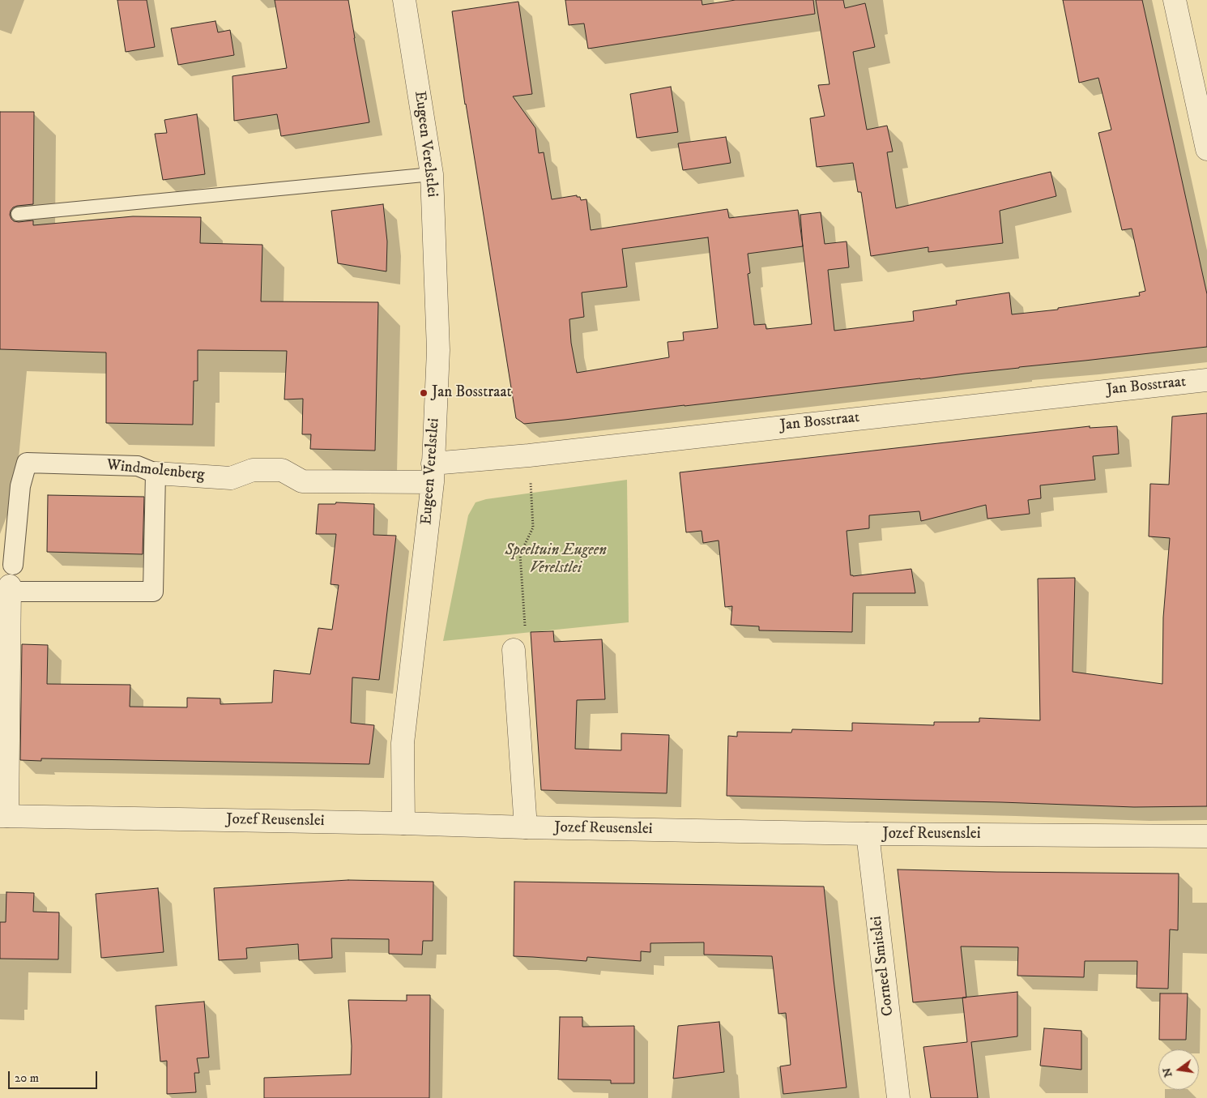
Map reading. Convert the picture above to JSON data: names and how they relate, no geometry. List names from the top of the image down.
{
  "streets": {
    "street": [
      "Eugeen Verelstlei",
      "Jan Bosstraat",
      "Windmolenberg",
      "Jozef Reusenslei",
      "Corneel Smitslei"
    ]
  },
  "crossings": [
    ["Eugeen Verelstlei", "Jan Bosstraat"],
    ["Eugeen Verelstlei", "Windmolenberg"],
    ["Eugeen Verelstlei", "Jozef Reusenslei"],
    ["Jan Bosstraat", "Windmolenberg"],
    ["Windmolenberg", "Jozef Reusenslei"],
    ["Jozef Reusenslei", "Corneel Smitslei"]
  ],
  "parks": ["Speeltuin Eugeen Verelstlei"],
  "places": ["Jan Bosstraat"],
  "scale_bar": "20 m",
  "north": "left"
}
